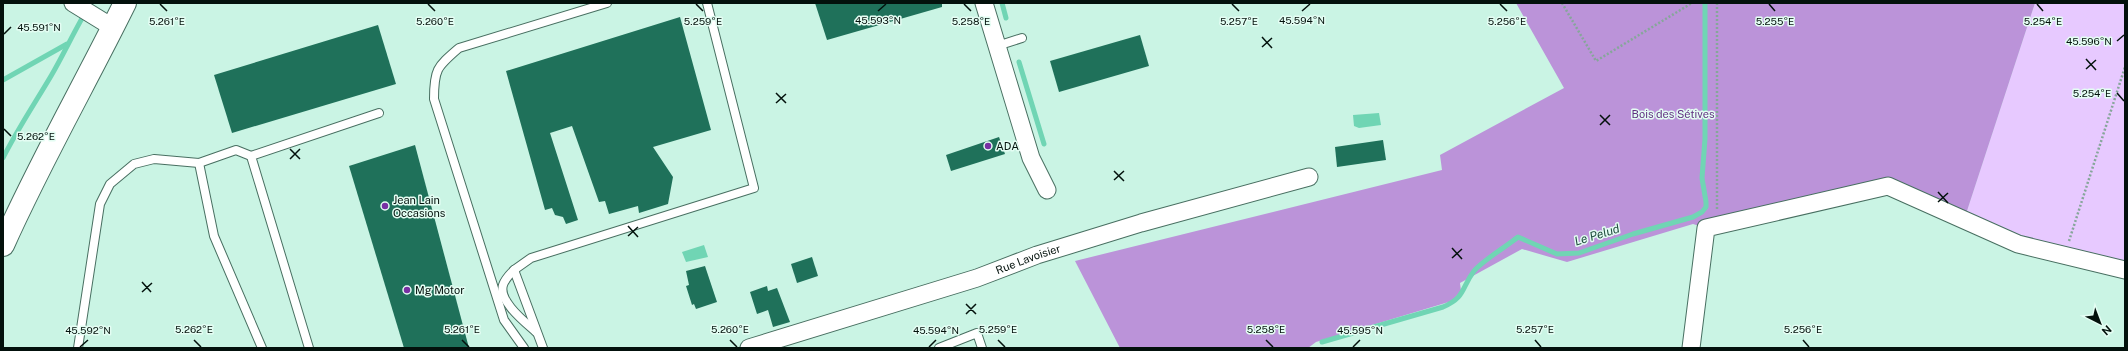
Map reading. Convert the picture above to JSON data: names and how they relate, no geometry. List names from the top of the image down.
{
  "streets": {
    "street": ["Rue Lavoisier"]
  },
  "water": ["Le Pelud"],
  "parks": ["Bois des Sétives"],
  "places": ["ADA", "Jean Lain Occasions", "Mg Motor"],
  "north": "bottom right",
  "coordinates": [
    "45.593°N",
    "45.594°N",
    "5.261°E",
    "5.260°E",
    "5.259°E",
    "5.258°E",
    "5.257°E",
    "5.256°E",
    "5.255°E",
    "5.254°E",
    "45.591°N",
    "45.596°N",
    "5.262°E",
    "45.592°N",
    "45.595°N"
  ]
}
